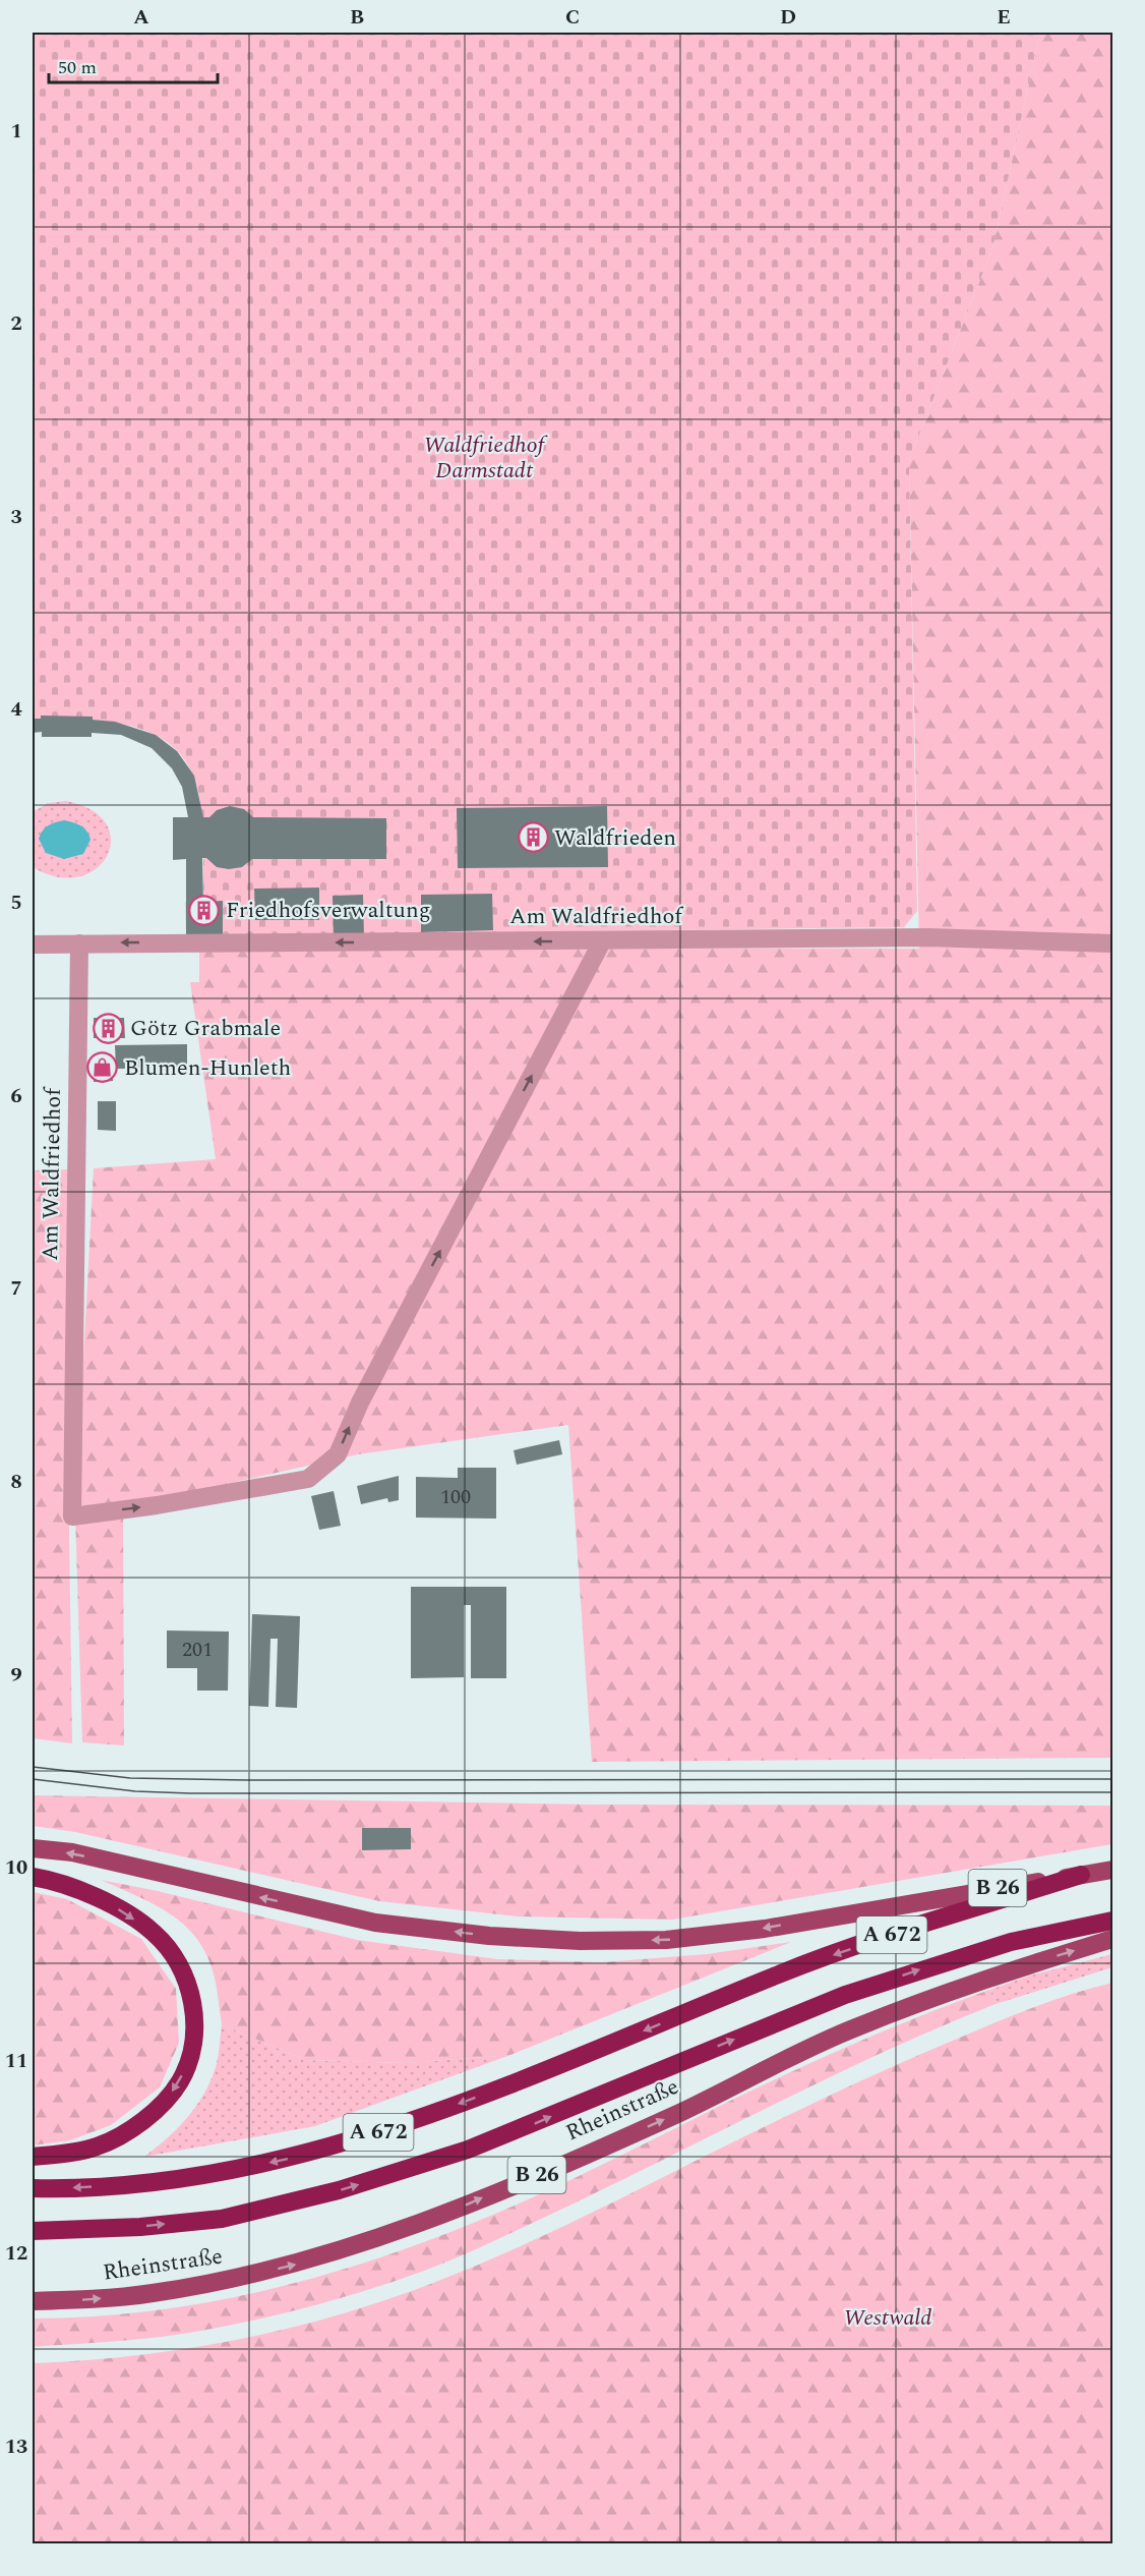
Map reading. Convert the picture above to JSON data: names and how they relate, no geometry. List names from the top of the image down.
{
  "streets": {
    "highway": ["A 672"],
    "main road": ["B 26", "Rheinstraße"],
    "street": ["Am Waldfriedhof"]
  },
  "crossings": [
    ["B 26", "A 672"]
  ],
  "parks": ["Waldfriedhof Darmstadt", "Westwald"],
  "places": {
    "building": ["Waldfrieden", "Friedhofsverwaltung", "Götz Grabmale"],
    "shop": ["Blumen-Hunleth"]
  },
  "house_numbers": ["100", "201"],
  "scale_bar": "50 m",
  "grid": {
    "columns": [
      "A",
      "B",
      "C",
      "D",
      "E"
    ],
    "rows": [
      "1",
      "2",
      "3",
      "4",
      "5",
      "6",
      "7",
      "8",
      "9",
      "10",
      "11",
      "12",
      "13"
    ]
  }
}
